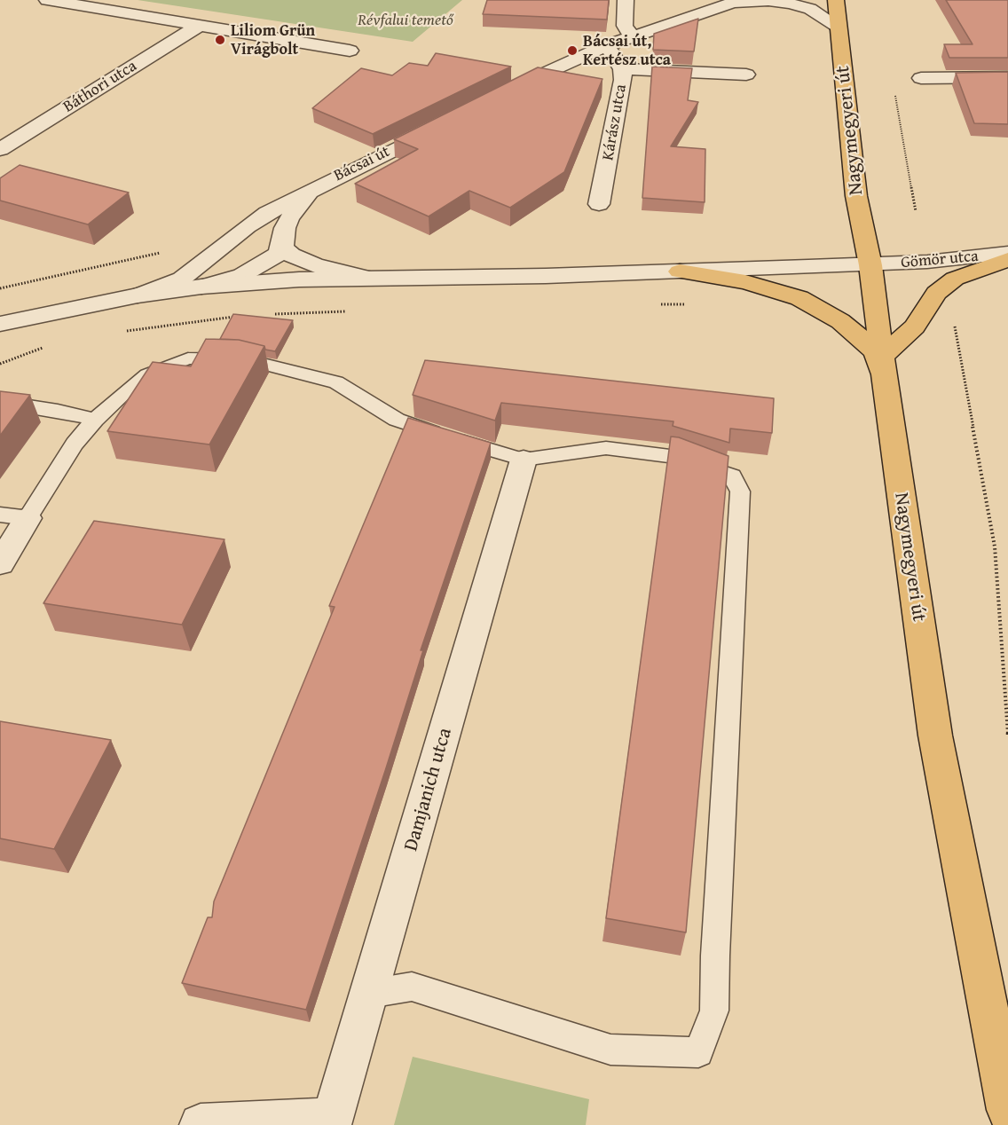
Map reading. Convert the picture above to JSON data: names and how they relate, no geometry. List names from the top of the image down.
{
  "streets": {
    "main road": ["Nagymegyeri út"],
    "street": [
      "Báthori utca",
      "Kárász utca",
      "Bácsai út",
      "Gömör utca",
      "Damjanich utca"
    ]
  },
  "crossings": [
    ["Nagymegyeri út", "Gömör utca"]
  ],
  "parks": ["Révfalui temető"],
  "places": ["Liliom Grün Virágbolt", "Bácsai út, Kertész utca"]
}
